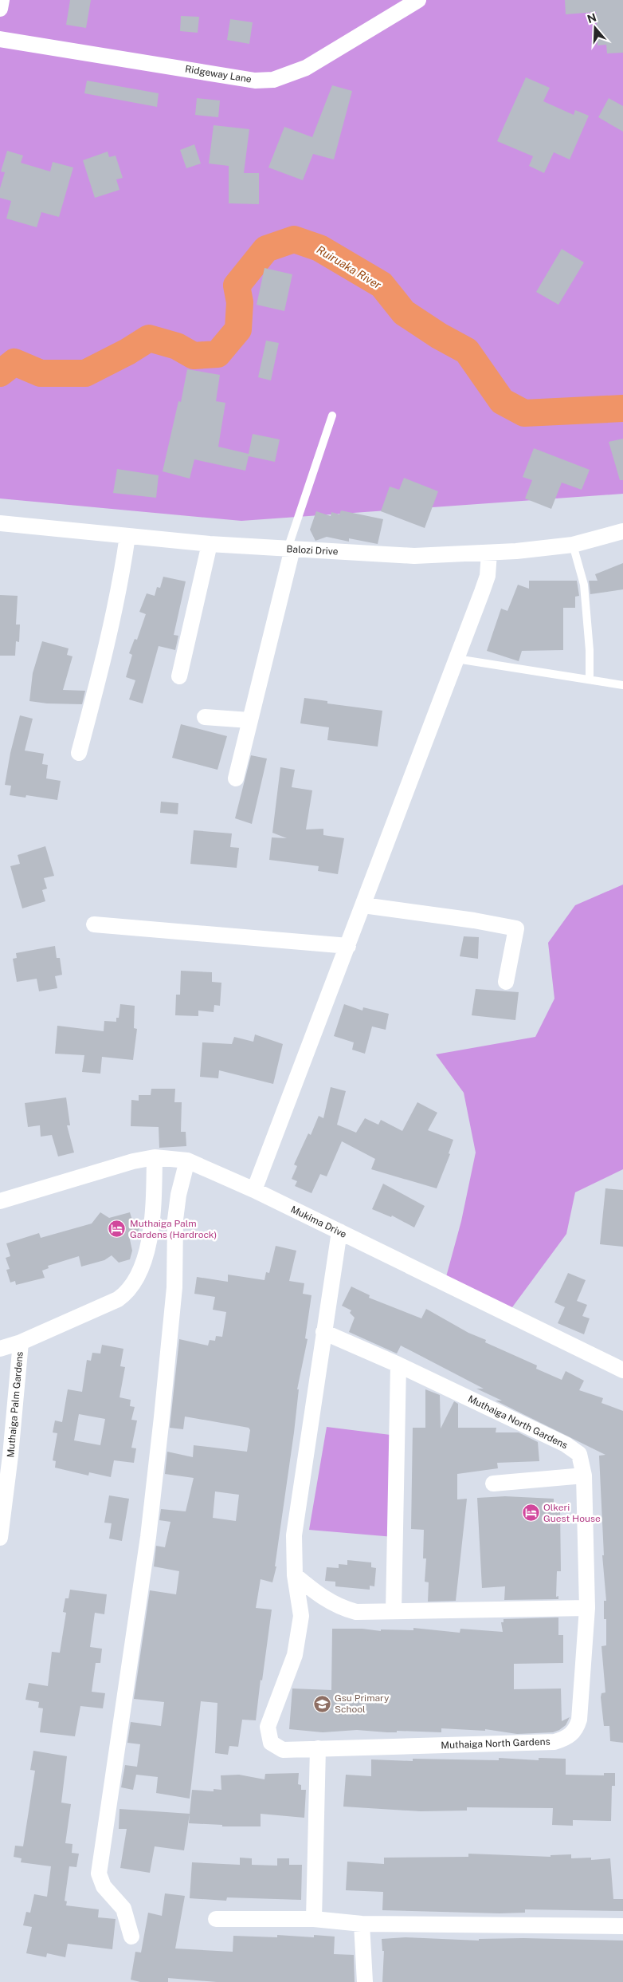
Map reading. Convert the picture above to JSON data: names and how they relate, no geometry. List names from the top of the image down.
{
  "streets": {
    "street": [
      "Ridgeway Lane",
      "Balozi Drive",
      "Mukima Drive",
      "Muthaiga Palm Gardens",
      "Muthaiga North Gardens"
    ]
  },
  "crossings": [
    ["Mukima Drive", "Muthaiga Palm Gardens"],
    ["Mukima Drive", "Muthaiga North Gardens"]
  ],
  "water": ["Ruiruaka River"],
  "places": {
    "hotel": ["Muthaiga Palm Gardens (Hardrock)", "Olkeri Guest House"],
    "school or university": ["Gsu Primary School"]
  },
  "north": "top"
}
